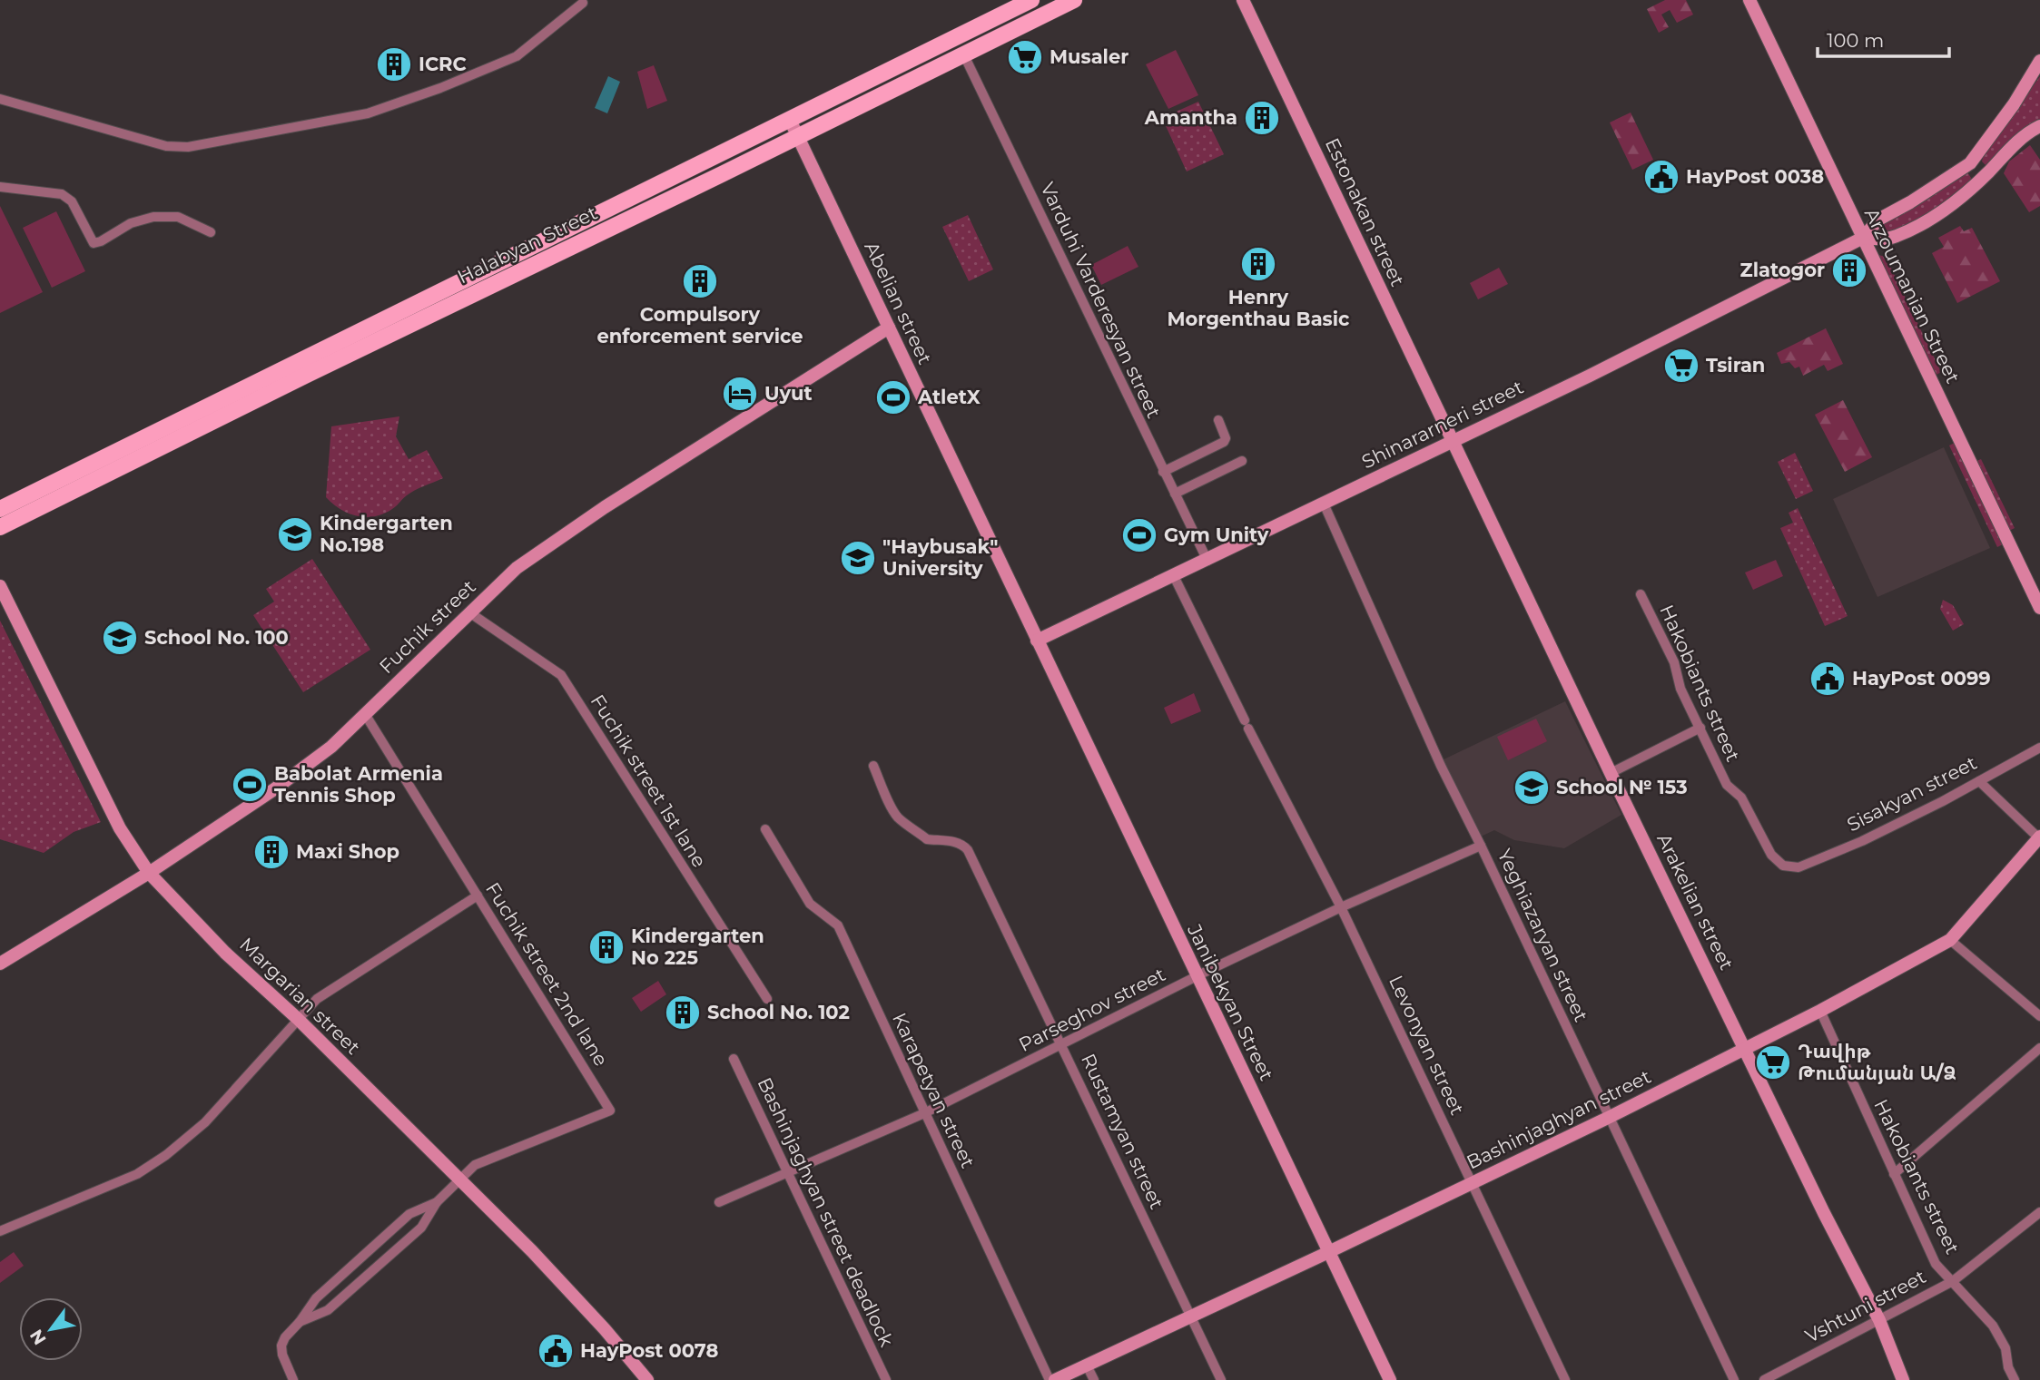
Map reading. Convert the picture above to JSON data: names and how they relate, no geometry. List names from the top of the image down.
{
  "streets": {
    "main road": [
      "Estonakan street",
      "Halabyan Street",
      "Arzoumanian Street",
      "Abelian street",
      "Shinararneri street",
      "Fuchik street",
      "Arakelian street",
      "Margarian street",
      "Janibekyan Street",
      "Bashinjaghyan street"
    ],
    "street": [
      "Varduhi Varderesyan street",
      "Hakobiants street",
      "Fuchik street 1st lane",
      "Sisakyan street",
      "Yeghiazaryan street",
      "Fuchik street 2nd lane",
      "Parseghov street",
      "Levonyan street",
      "Karapetyan street",
      "Rustamyan street",
      "Bashinjaghyan street deadlock",
      "Vshtuni street"
    ]
  },
  "crossings": [
    ["Estonakan street", "Shinararneri street"],
    ["Estonakan street", "Arakelian street"],
    ["Halabyan Street", "Varduhi Varderesyan street"],
    ["Halabyan Street", "Abelian street"],
    ["Arzoumanian Street", "Shinararneri street"],
    ["Varduhi Varderesyan street", "Shinararneri street"],
    ["Abelian street", "Shinararneri street"],
    ["Abelian street", "Fuchik street"],
    ["Abelian street", "Janibekyan Street"],
    ["Shinararneri street", "Arakelian street"],
    ["Shinararneri street", "Yeghiazaryan street"],
    ["Shinararneri street", "Janibekyan Street"],
    ["Shinararneri street", "Levonyan street"],
    ["Fuchik street", "Fuchik street 1st lane"],
    ["Fuchik street", "Fuchik street 2nd lane"],
    ["Fuchik street", "Margarian street"],
    ["Hakobiants street", "Sisakyan street"],
    ["Hakobiants street", "Bashinjaghyan street"],
    ["Hakobiants street", "Vshtuni street"],
    ["Arakelian street", "Bashinjaghyan street"],
    ["Arakelian street", "Vshtuni street"],
    ["Yeghiazaryan street", "Parseghov street"],
    ["Yeghiazaryan street", "Bashinjaghyan street"],
    ["Fuchik street 2nd lane", "Margarian street"],
    ["Janibekyan Street", "Parseghov street"],
    ["Janibekyan Street", "Bashinjaghyan street"],
    ["Parseghov street", "Levonyan street"],
    ["Parseghov street", "Karapetyan street"],
    ["Parseghov street", "Rustamyan street"],
    ["Parseghov street", "Bashinjaghyan street deadlock"],
    ["Levonyan street", "Bashinjaghyan street"],
    ["Bashinjaghyan street", "Rustamyan street"]
  ],
  "places": {
    "supermarket": ["Musaler", "Tsiran", "Դավիթ Թումանյան Ա/Ձ"],
    "building": [
      "ICRC",
      "Amantha",
      "Henry Morgenthau Basic",
      "Zlatogor",
      "Compulsory enforcement service",
      "Maxi Shop",
      "Kindergarten No 225",
      "School No. 102"
    ],
    "public building": ["HayPost 0038", "HayPost 0099", "HayPost 0078"],
    "hotel": ["Uyut"],
    "sports": ["AtletX", "Gym Unity", "Babolat Armenia Tennis Shop"],
    "school or university": [
      "Kindergarten No.198",
      "\"Haybusak\" University",
      "School No. 100",
      "School № 153"
    ]
  },
  "scale_bar": "100 m",
  "north": "bottom left"
}
